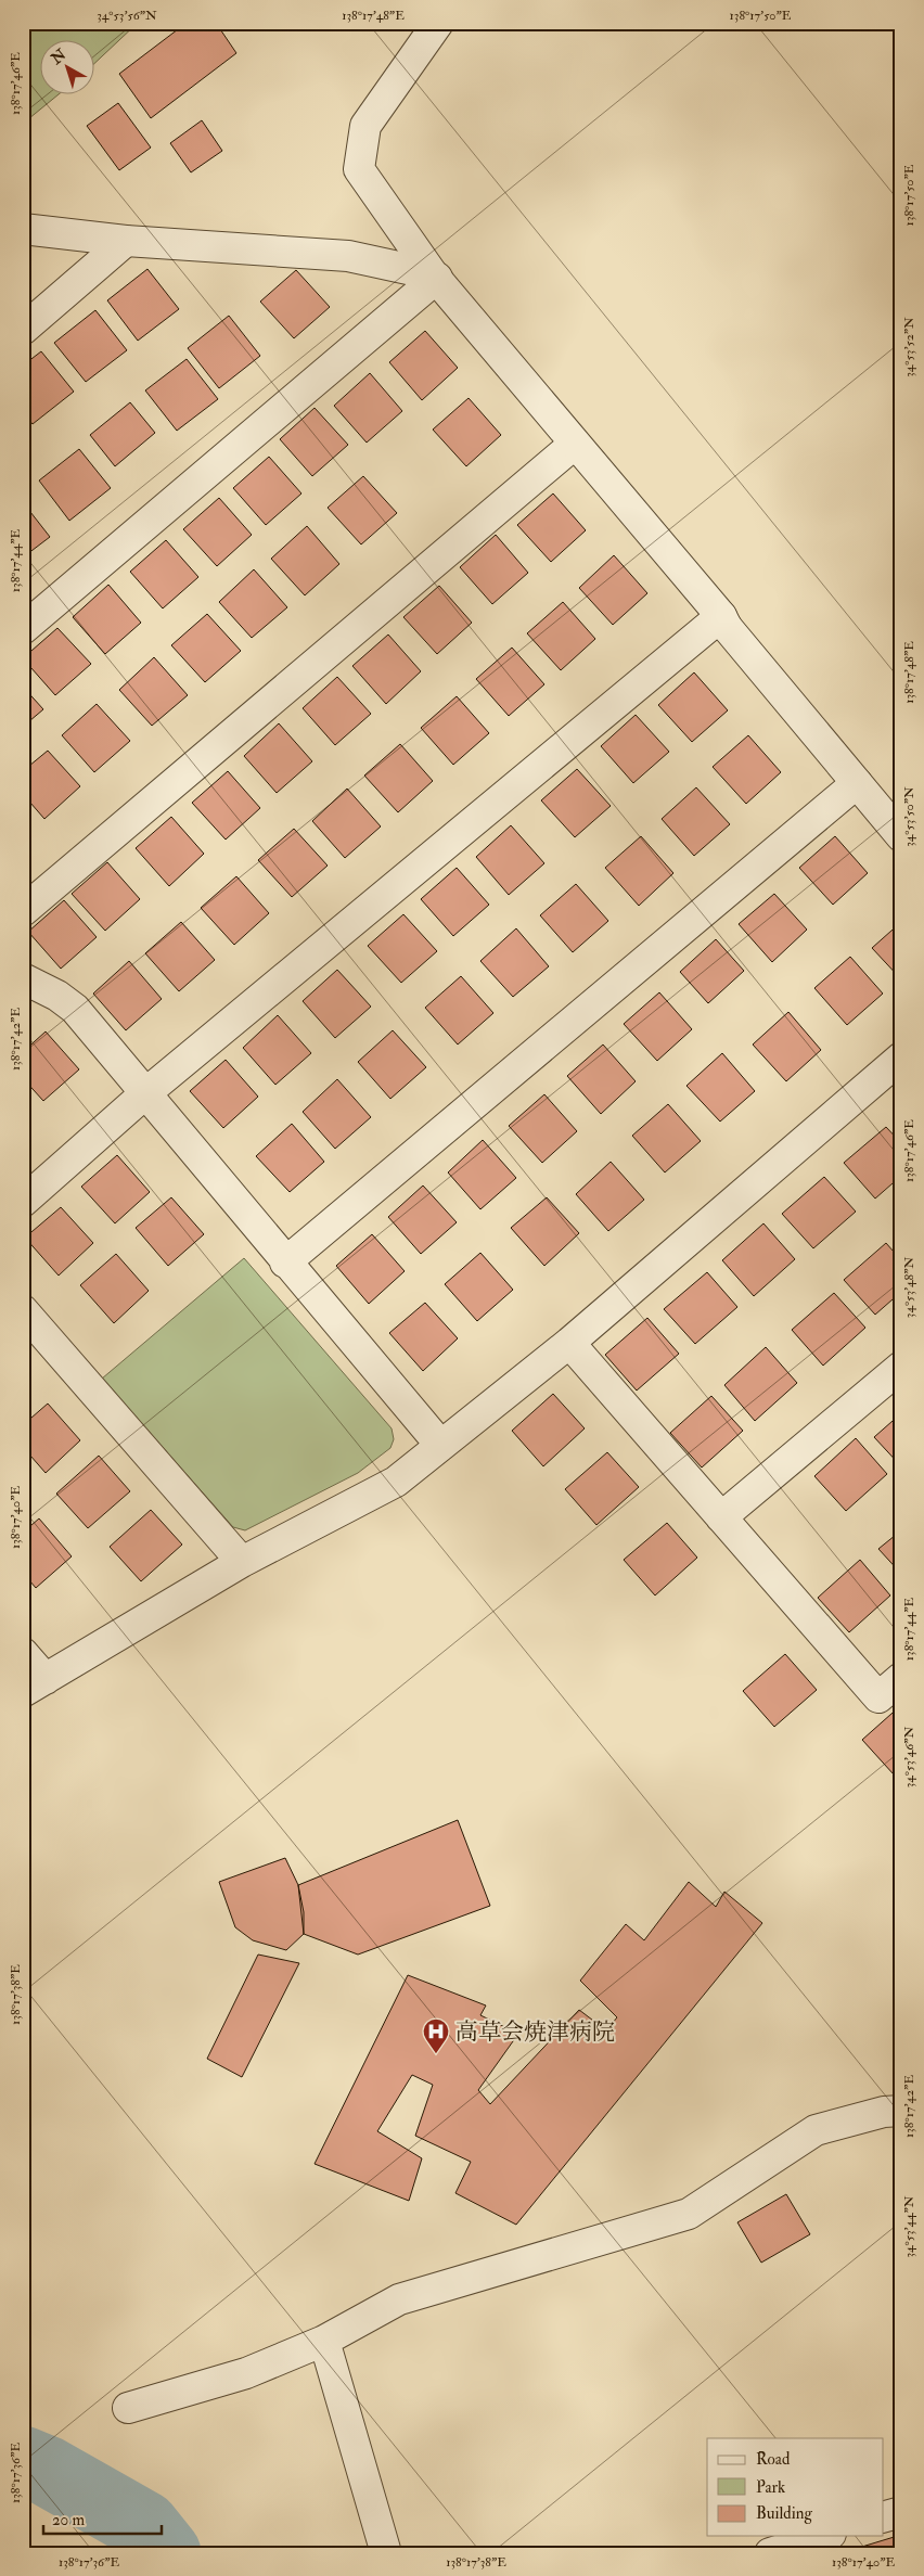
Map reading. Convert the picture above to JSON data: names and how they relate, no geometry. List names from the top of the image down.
{
  "places": {
    "hospital": ["高草会焼津病院"]
  },
  "legend": ["Road", "Park", "Building"],
  "scale_bar": "20 m",
  "north": "top left",
  "coordinates": [
    "34°53'56\"N",
    "138°17'48\"E",
    "138°17'50\"E",
    "138°17'46\"E",
    "34°53'52\"N",
    "138°17'44\"E",
    "34°53'50\"N",
    "138°17'42\"E",
    "34°53'48\"N",
    "138°17'40\"E",
    "34°53'46\"N",
    "138°17'38\"E",
    "34°53'44\"N",
    "138°17'36\"E"
  ]
}
